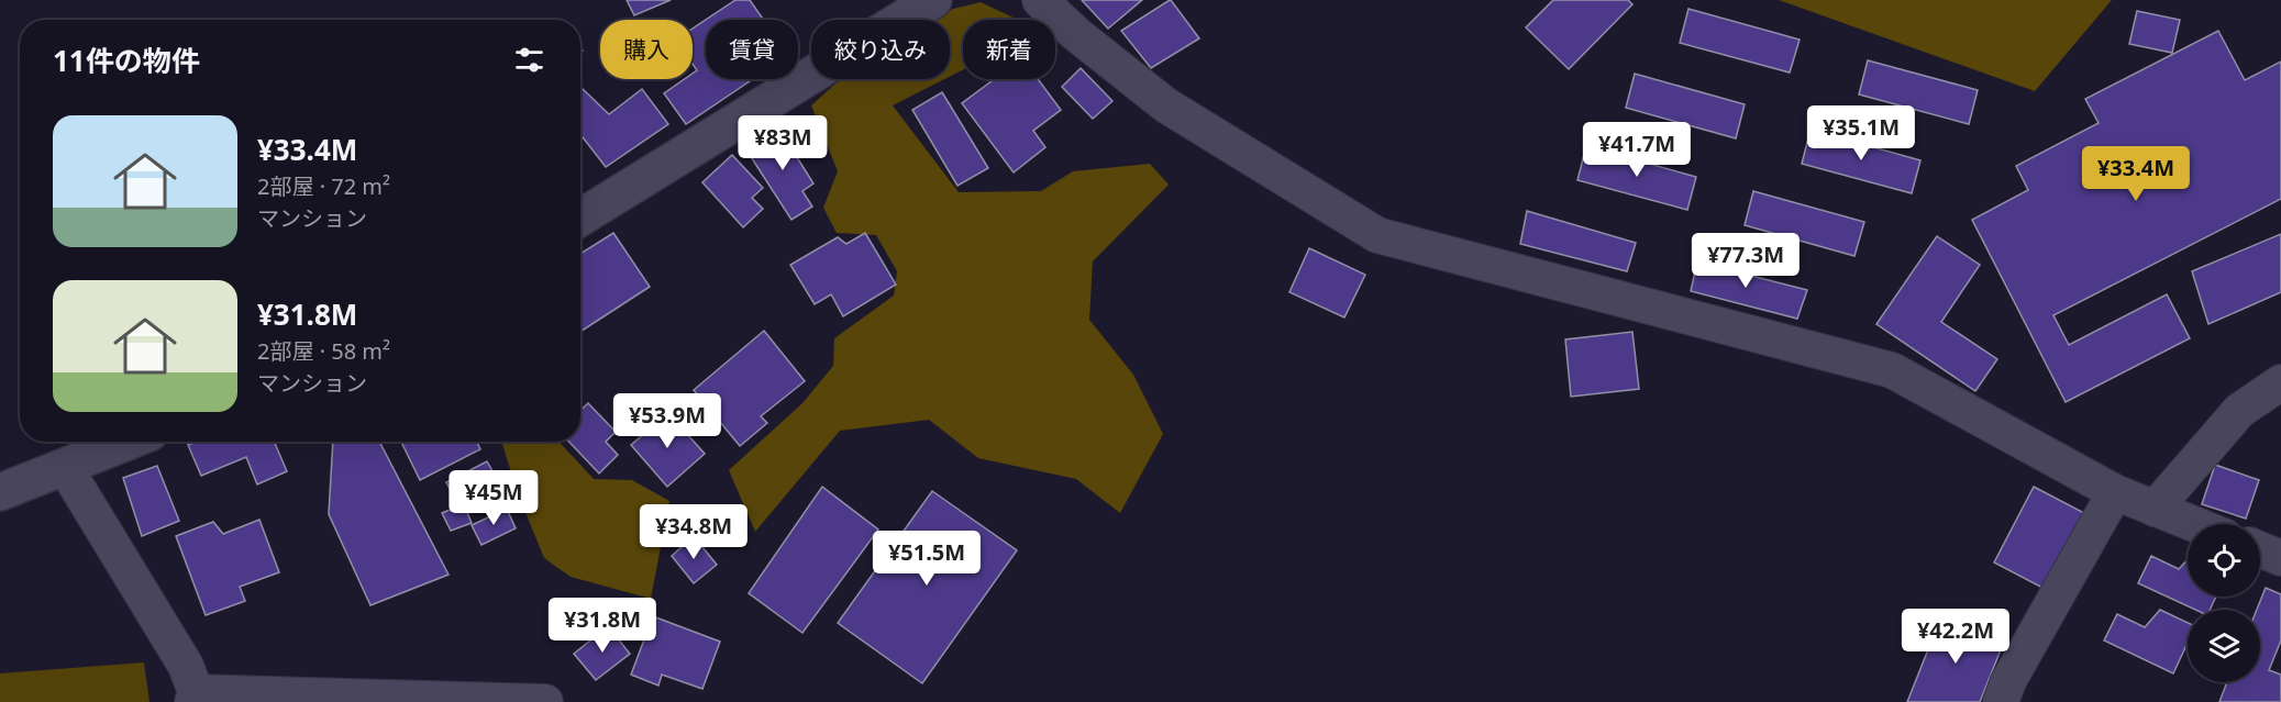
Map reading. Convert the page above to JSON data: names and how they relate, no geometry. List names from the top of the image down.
{
  "page": {
    "chip": [
      "購入",
      "賃貸",
      "絞り込み",
      "新着"
    ],
    "heading": "11件の物件",
    "list": [
      {
        "name": "¥33.4M",
        "note": "2部屋 · 72 m² · マンション"
      },
      {
        "name": "¥31.8M",
        "note": "2部屋 · 58 m² · マンション"
      }
    ],
    "price": [
      "¥35.1M",
      "¥83M",
      "¥41.7M",
      "¥33.4M",
      "¥77.3M",
      "¥53.9M",
      "¥45M",
      "¥34.8M",
      "¥51.5M",
      "¥31.8M",
      "¥42.2M"
    ]
  }
}
